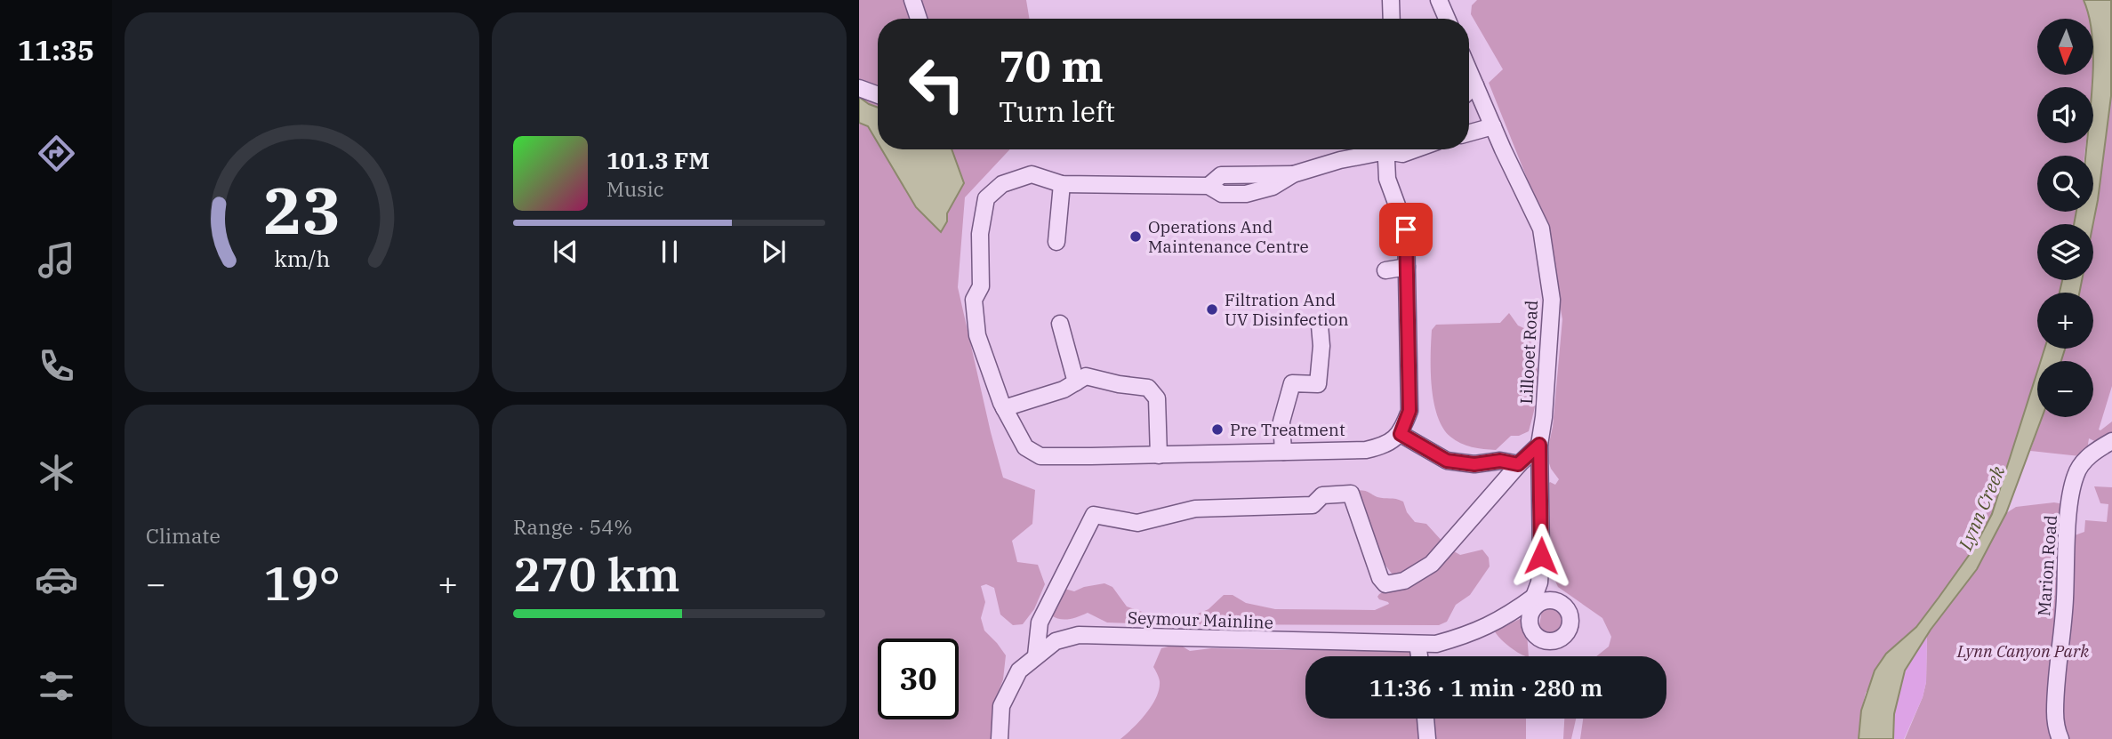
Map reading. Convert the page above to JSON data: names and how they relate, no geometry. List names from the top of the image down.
{
  "streets": {
    "street": ["Lillooet Road", "Marion Road", "Seymour Mainline"]
  },
  "crossings": [
    ["Lillooet Road", "Seymour Mainline"]
  ],
  "water": ["Lynn Creek"],
  "parks": ["Lynn Canyon Park"],
  "places": ["Operations And Maintenance Centre", "Filtration And UV Disinfection", "Pre Treatment"],
  "north": "bottom",
  "page": {
    "tabs": "11:35",
    "map_buttons": ["+", "−"],
    "turn": ["70 m", "Turn left"],
    "song": ["101.3 FM", "Music"],
    "tile": [
      "Climate",
      ["Range · 54%", "270 km"]
    ],
    "heat": ["−", "19°", "+"],
    "limit": "30",
    "trip": "11:36 · 1 min · 280 m",
    "gauge": ["23", "km/h"]
  }
}
